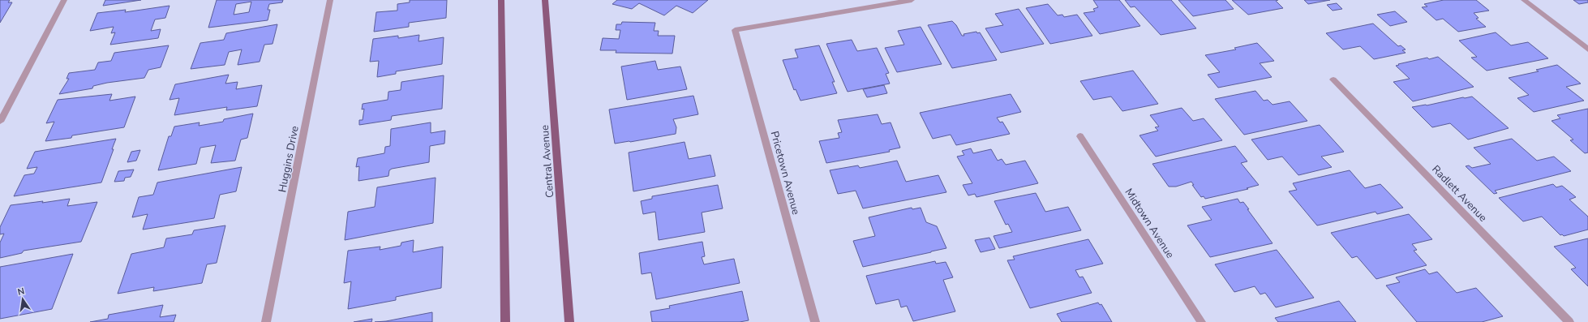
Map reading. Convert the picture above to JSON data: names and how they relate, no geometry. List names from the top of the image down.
{
  "streets": {
    "main road": ["Central Avenue"],
    "street": [
      "Huggins Drive",
      "Pricetown Avenue",
      "Radlett Avenue",
      "Midtown Avenue"
    ]
  },
  "north": "top"
}
